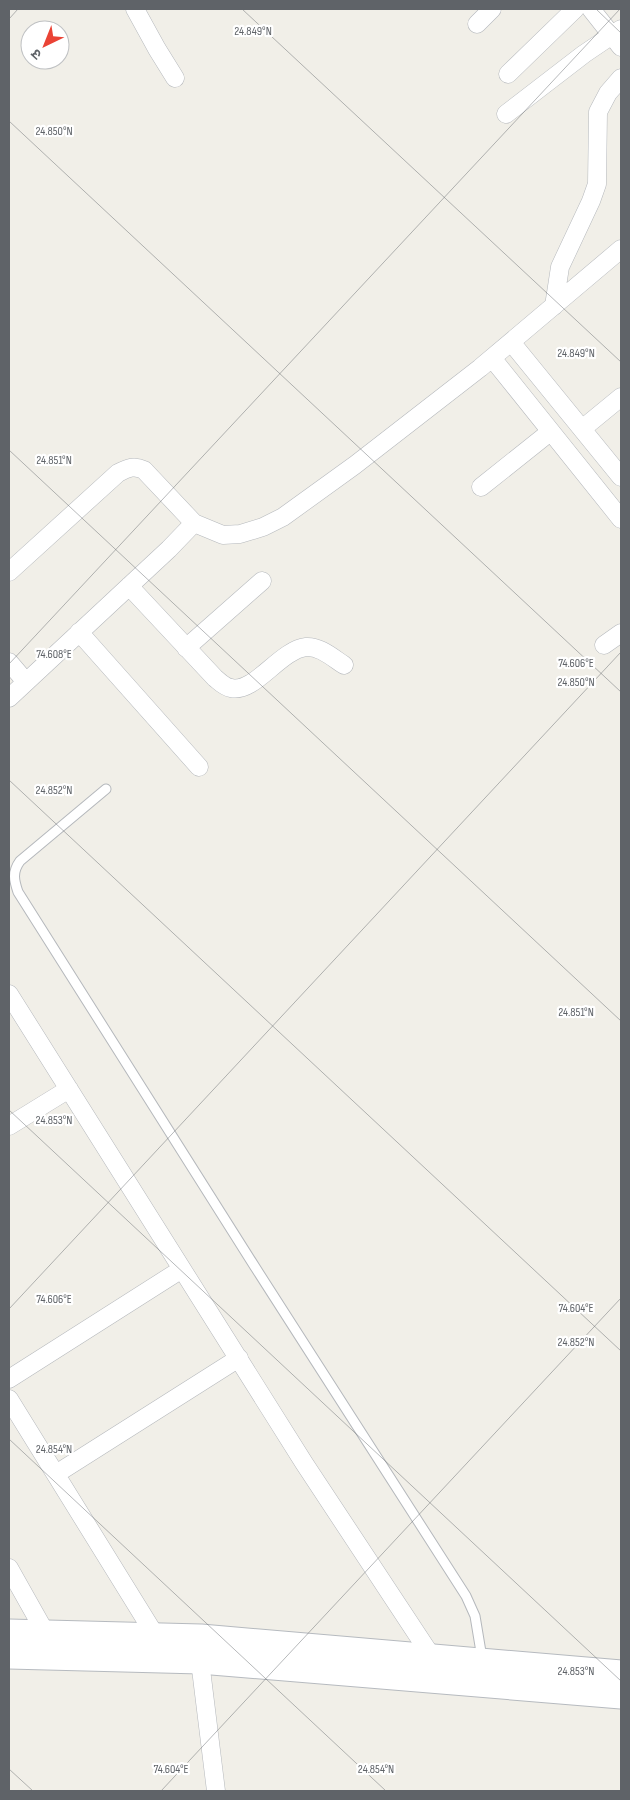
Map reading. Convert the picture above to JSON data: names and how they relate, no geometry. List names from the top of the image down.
{
  "north": "bottom left",
  "coordinates": [
    "24.849°N",
    "24.850°N",
    "24.851°N",
    "74.608°E",
    "74.606°E",
    "24.852°N",
    "24.853°N",
    "74.604°E",
    "24.854°N"
  ]
}
